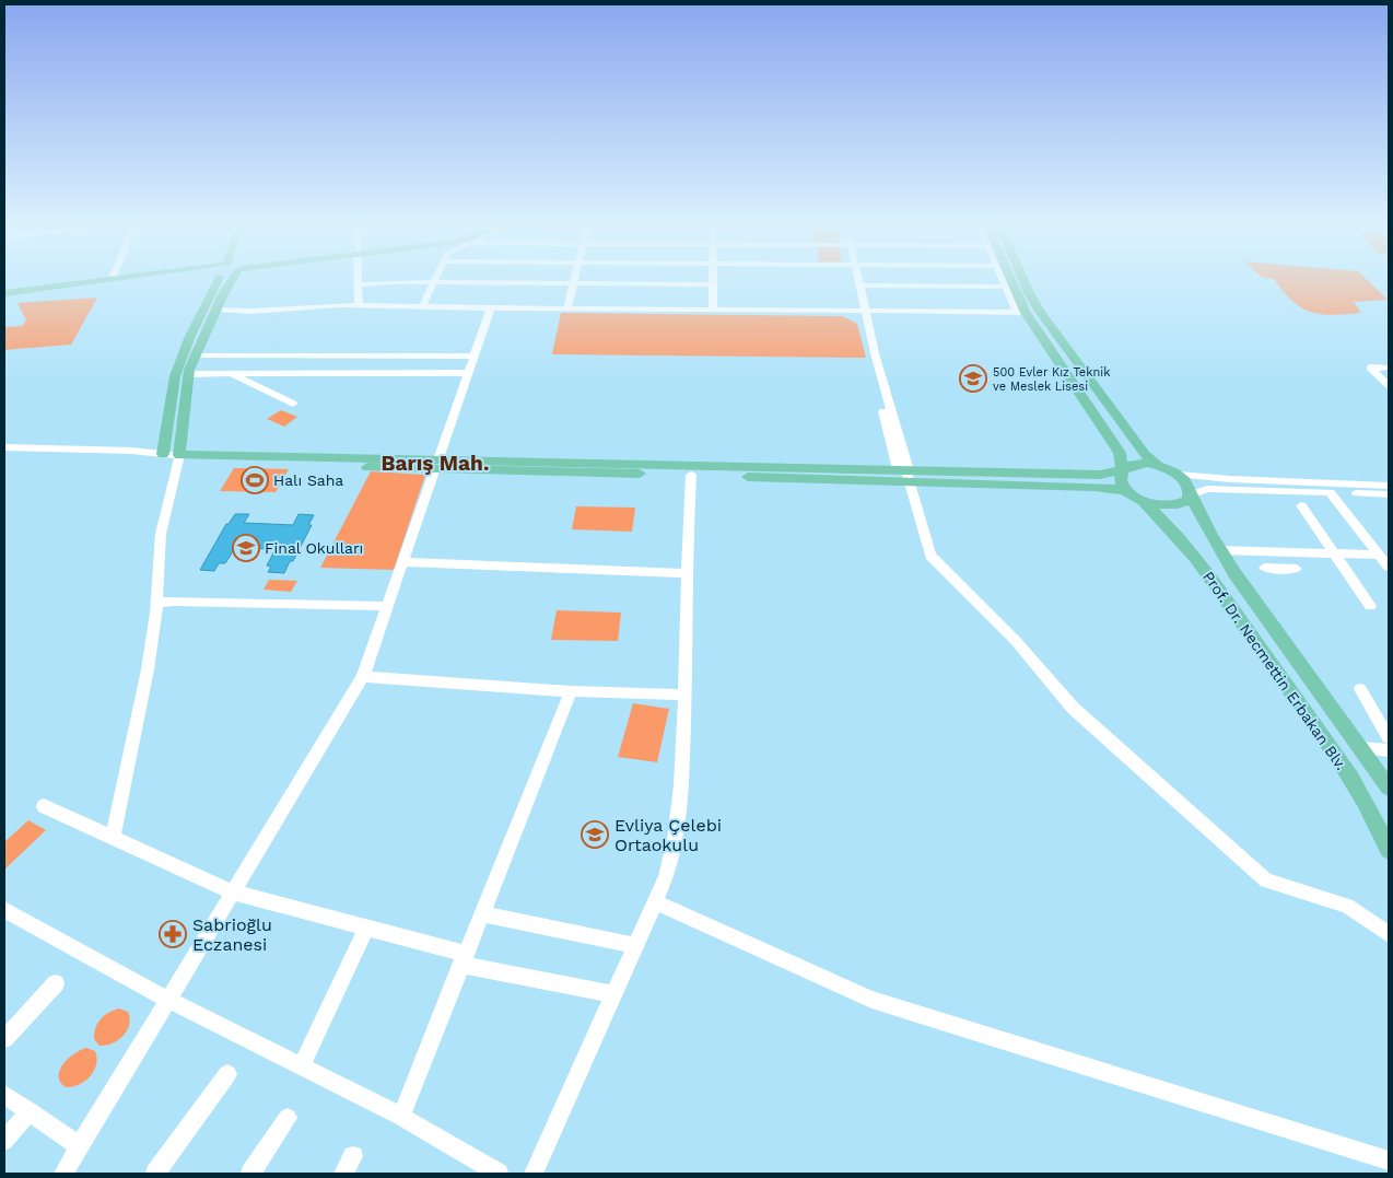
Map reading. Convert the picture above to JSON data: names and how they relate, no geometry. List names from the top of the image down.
{
  "streets": {
    "main road": ["Prof. Dr. Necmettin Erbakan Blv."]
  },
  "districts": ["Barış Mah."],
  "places": {
    "school or university": ["500 Evler Kız Teknik ve Meslek Lisesi", "Final Okulları", "Evliya Çelebi Ortaokulu"],
    "sports": ["Halı Saha"],
    "pharmacy": ["Sabrioğlu Eczanesi"]
  }
}
